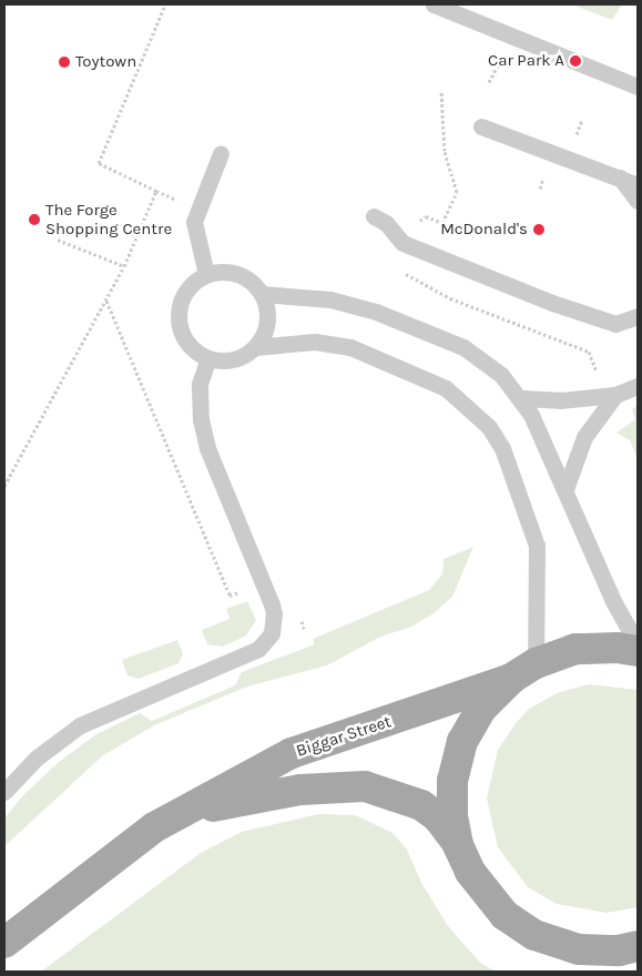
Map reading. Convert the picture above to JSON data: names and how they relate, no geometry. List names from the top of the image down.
{
  "streets": {
    "main road": ["Biggar Street"]
  },
  "places": [
    "Car Park A",
    "Toytown",
    "The Forge Shopping Centre",
    "McDonald's"
  ]
}
